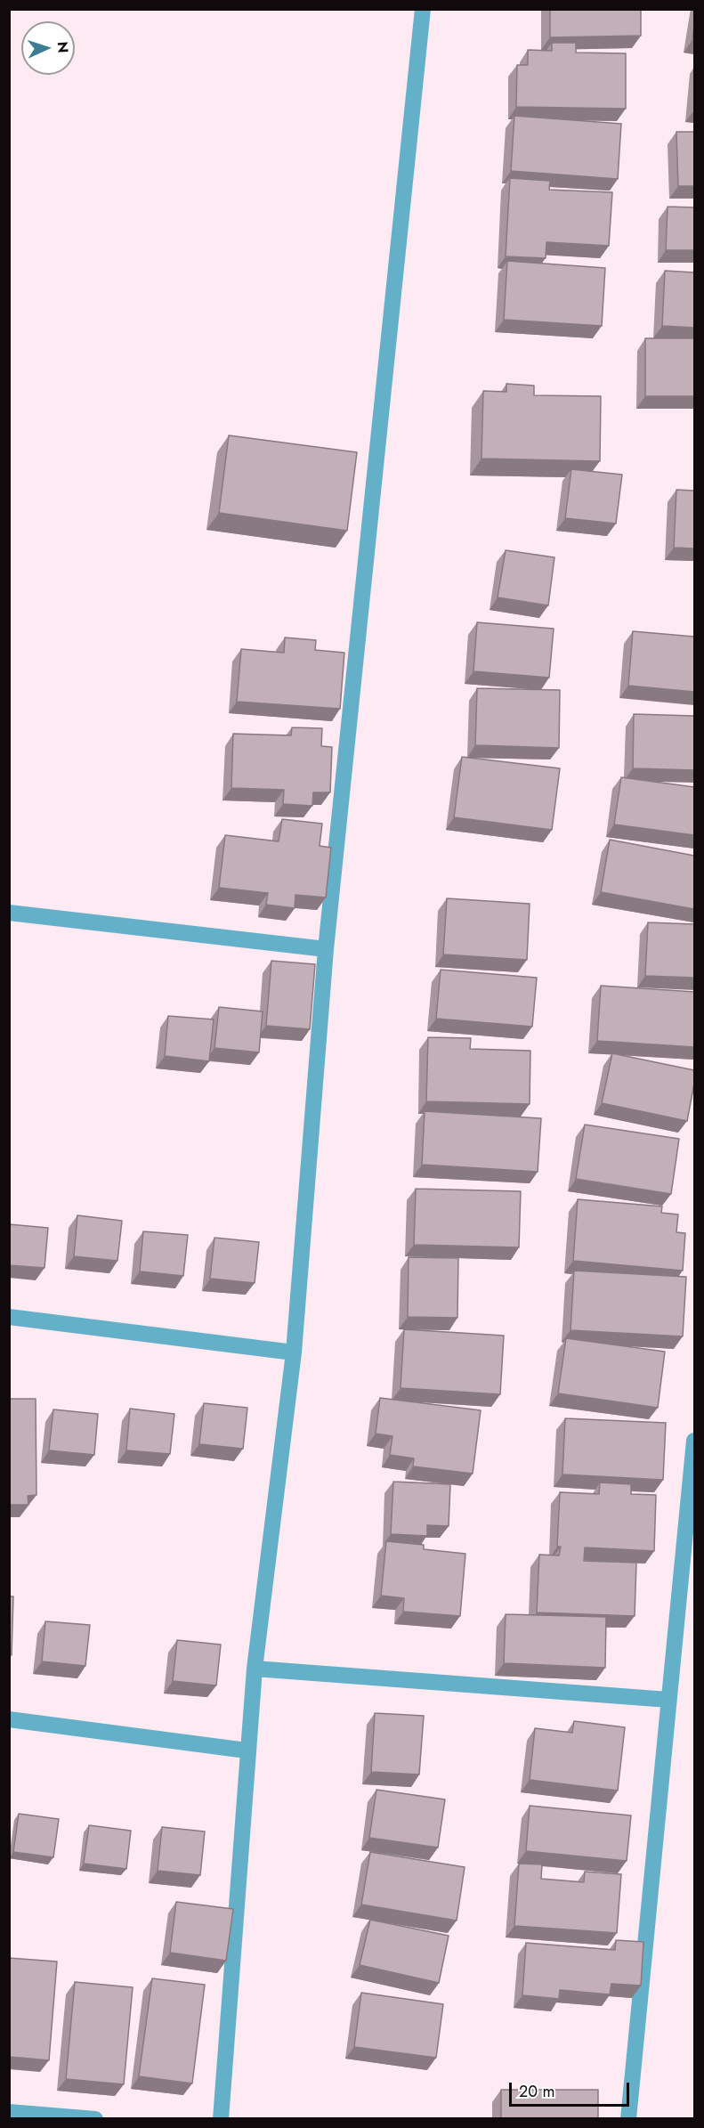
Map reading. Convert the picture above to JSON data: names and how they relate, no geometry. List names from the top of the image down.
{
  "scale_bar": "20 m",
  "north": "right"
}
